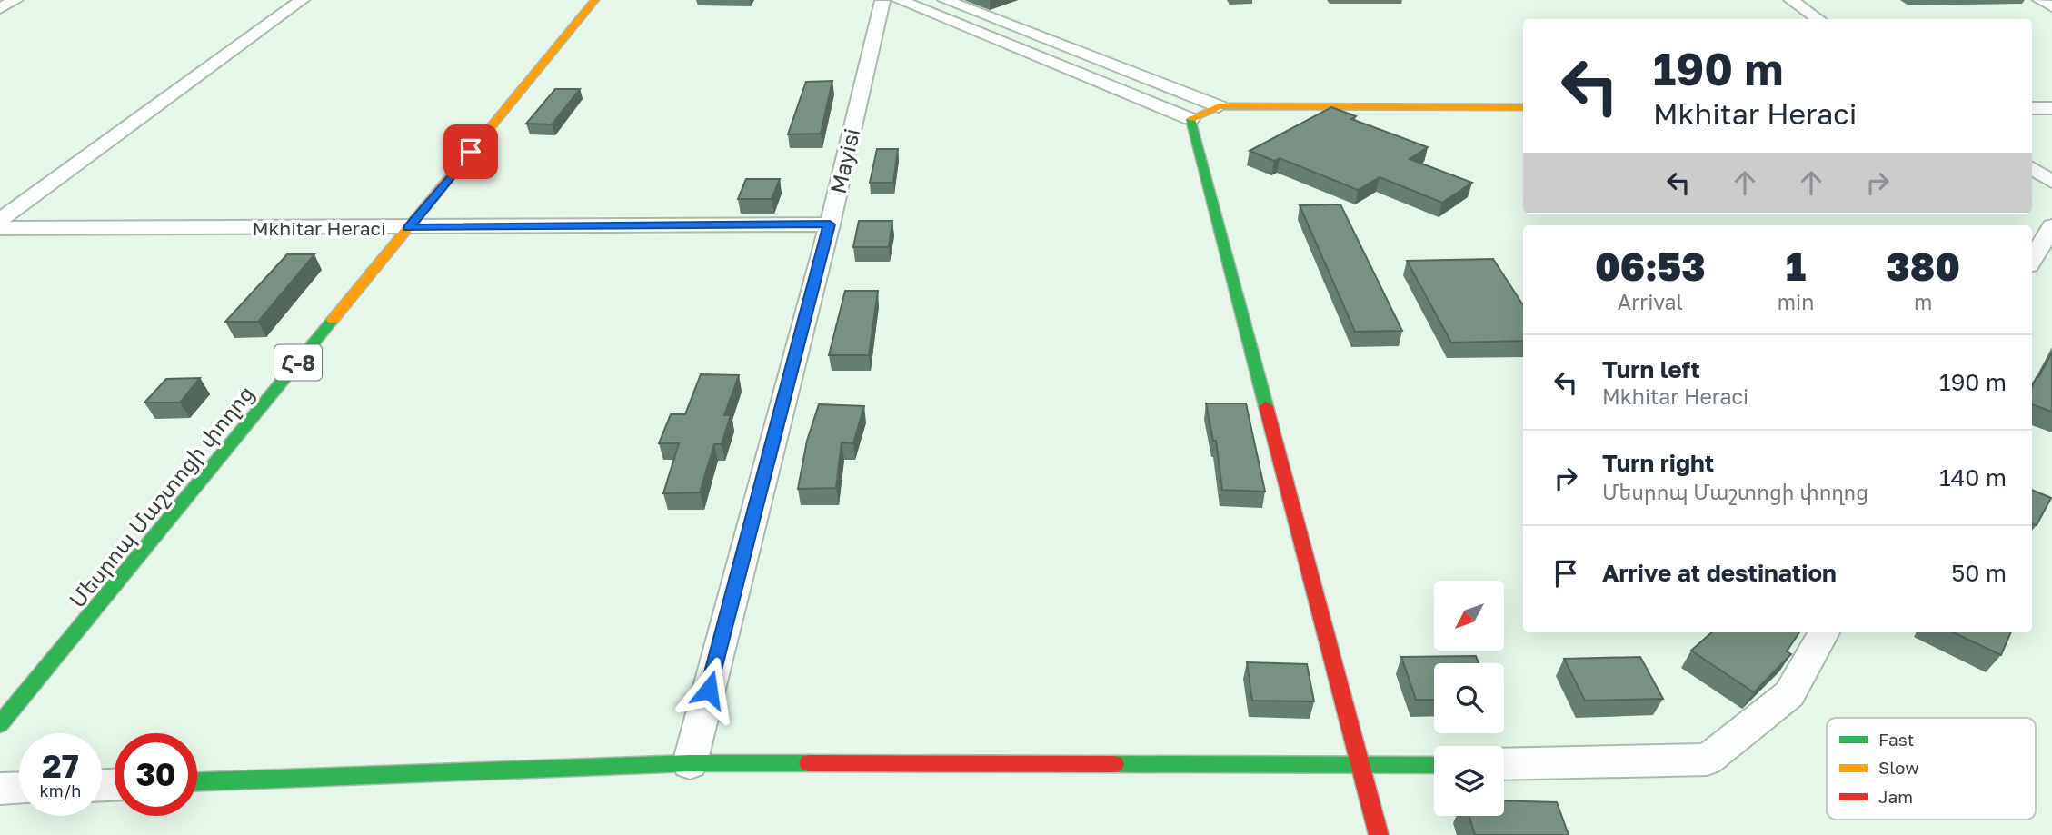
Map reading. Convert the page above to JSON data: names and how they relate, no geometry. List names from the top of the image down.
{
  "streets": {
    "street": [
      "Mayisi",
      "Mkhitar Heraci",
      "Հ-8",
      "Մեսրոպ Մաշտոցի փողոց"
    ]
  },
  "crossings": [
    ["Mayisi", "Mkhitar Heraci"],
    ["Mkhitar Heraci", "Մեսրոպ Մաշտոցի փողոց"]
  ],
  "legend": ["Fast", "Slow", "Jam"],
  "north": "bottom left",
  "page": {
    "turn": ["190 m", "Mkhitar Heraci"],
    "eta": [
      "06:53",
      "Arrival",
      "1",
      "min",
      "380",
      "m"
    ],
    "list": [
      {
        "name": "Turn left",
        "note": "Mkhitar Heraci",
        "value": "190 m"
      },
      {
        "name": "Turn right",
        "note": "Մեսրոպ Մաշտոցի փողոց",
        "value": "140 m"
      },
      {
        "name": "Arrive at destination",
        "value": "50 m"
      }
    ],
    "speed": "27 km/h",
    "limit": "30"
  }
}
